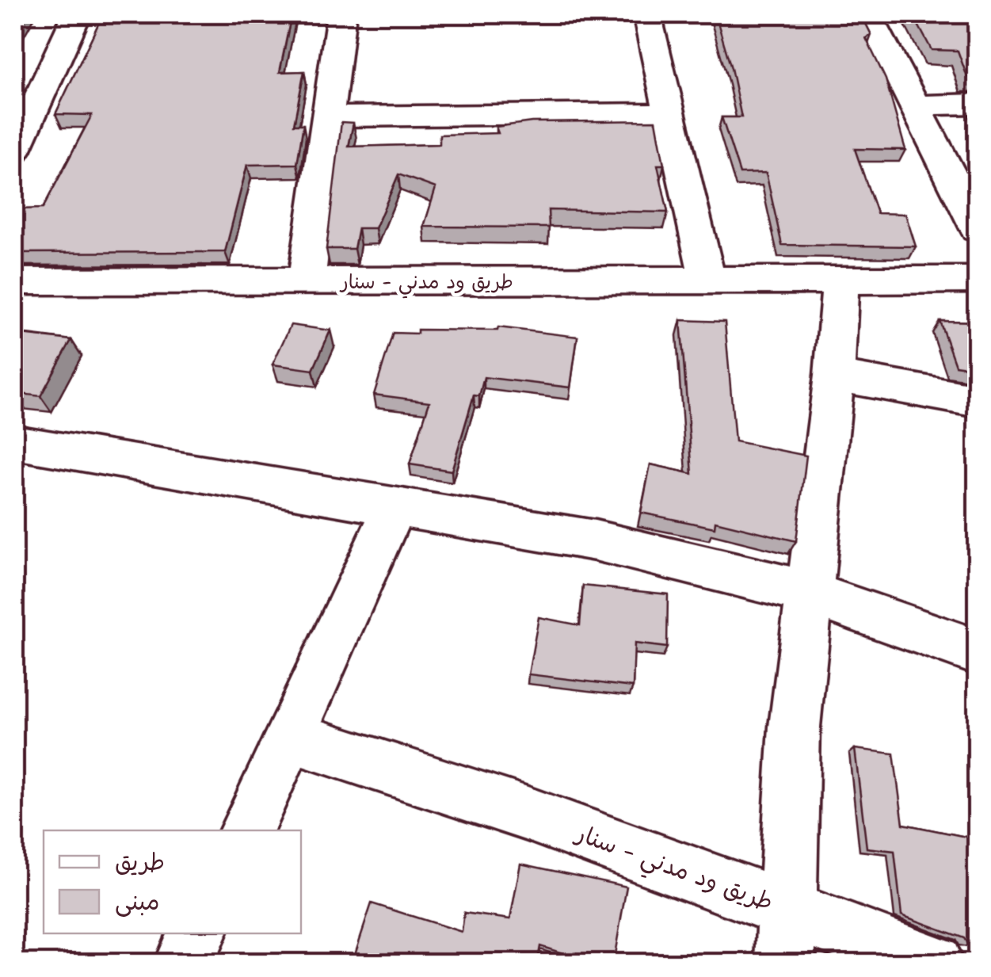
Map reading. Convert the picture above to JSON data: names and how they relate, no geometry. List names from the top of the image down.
{
  "streets": {
    "street": ["طريق ود مدني - سنار"]
  },
  "legend": ["طريق", "مبنى"]
}
